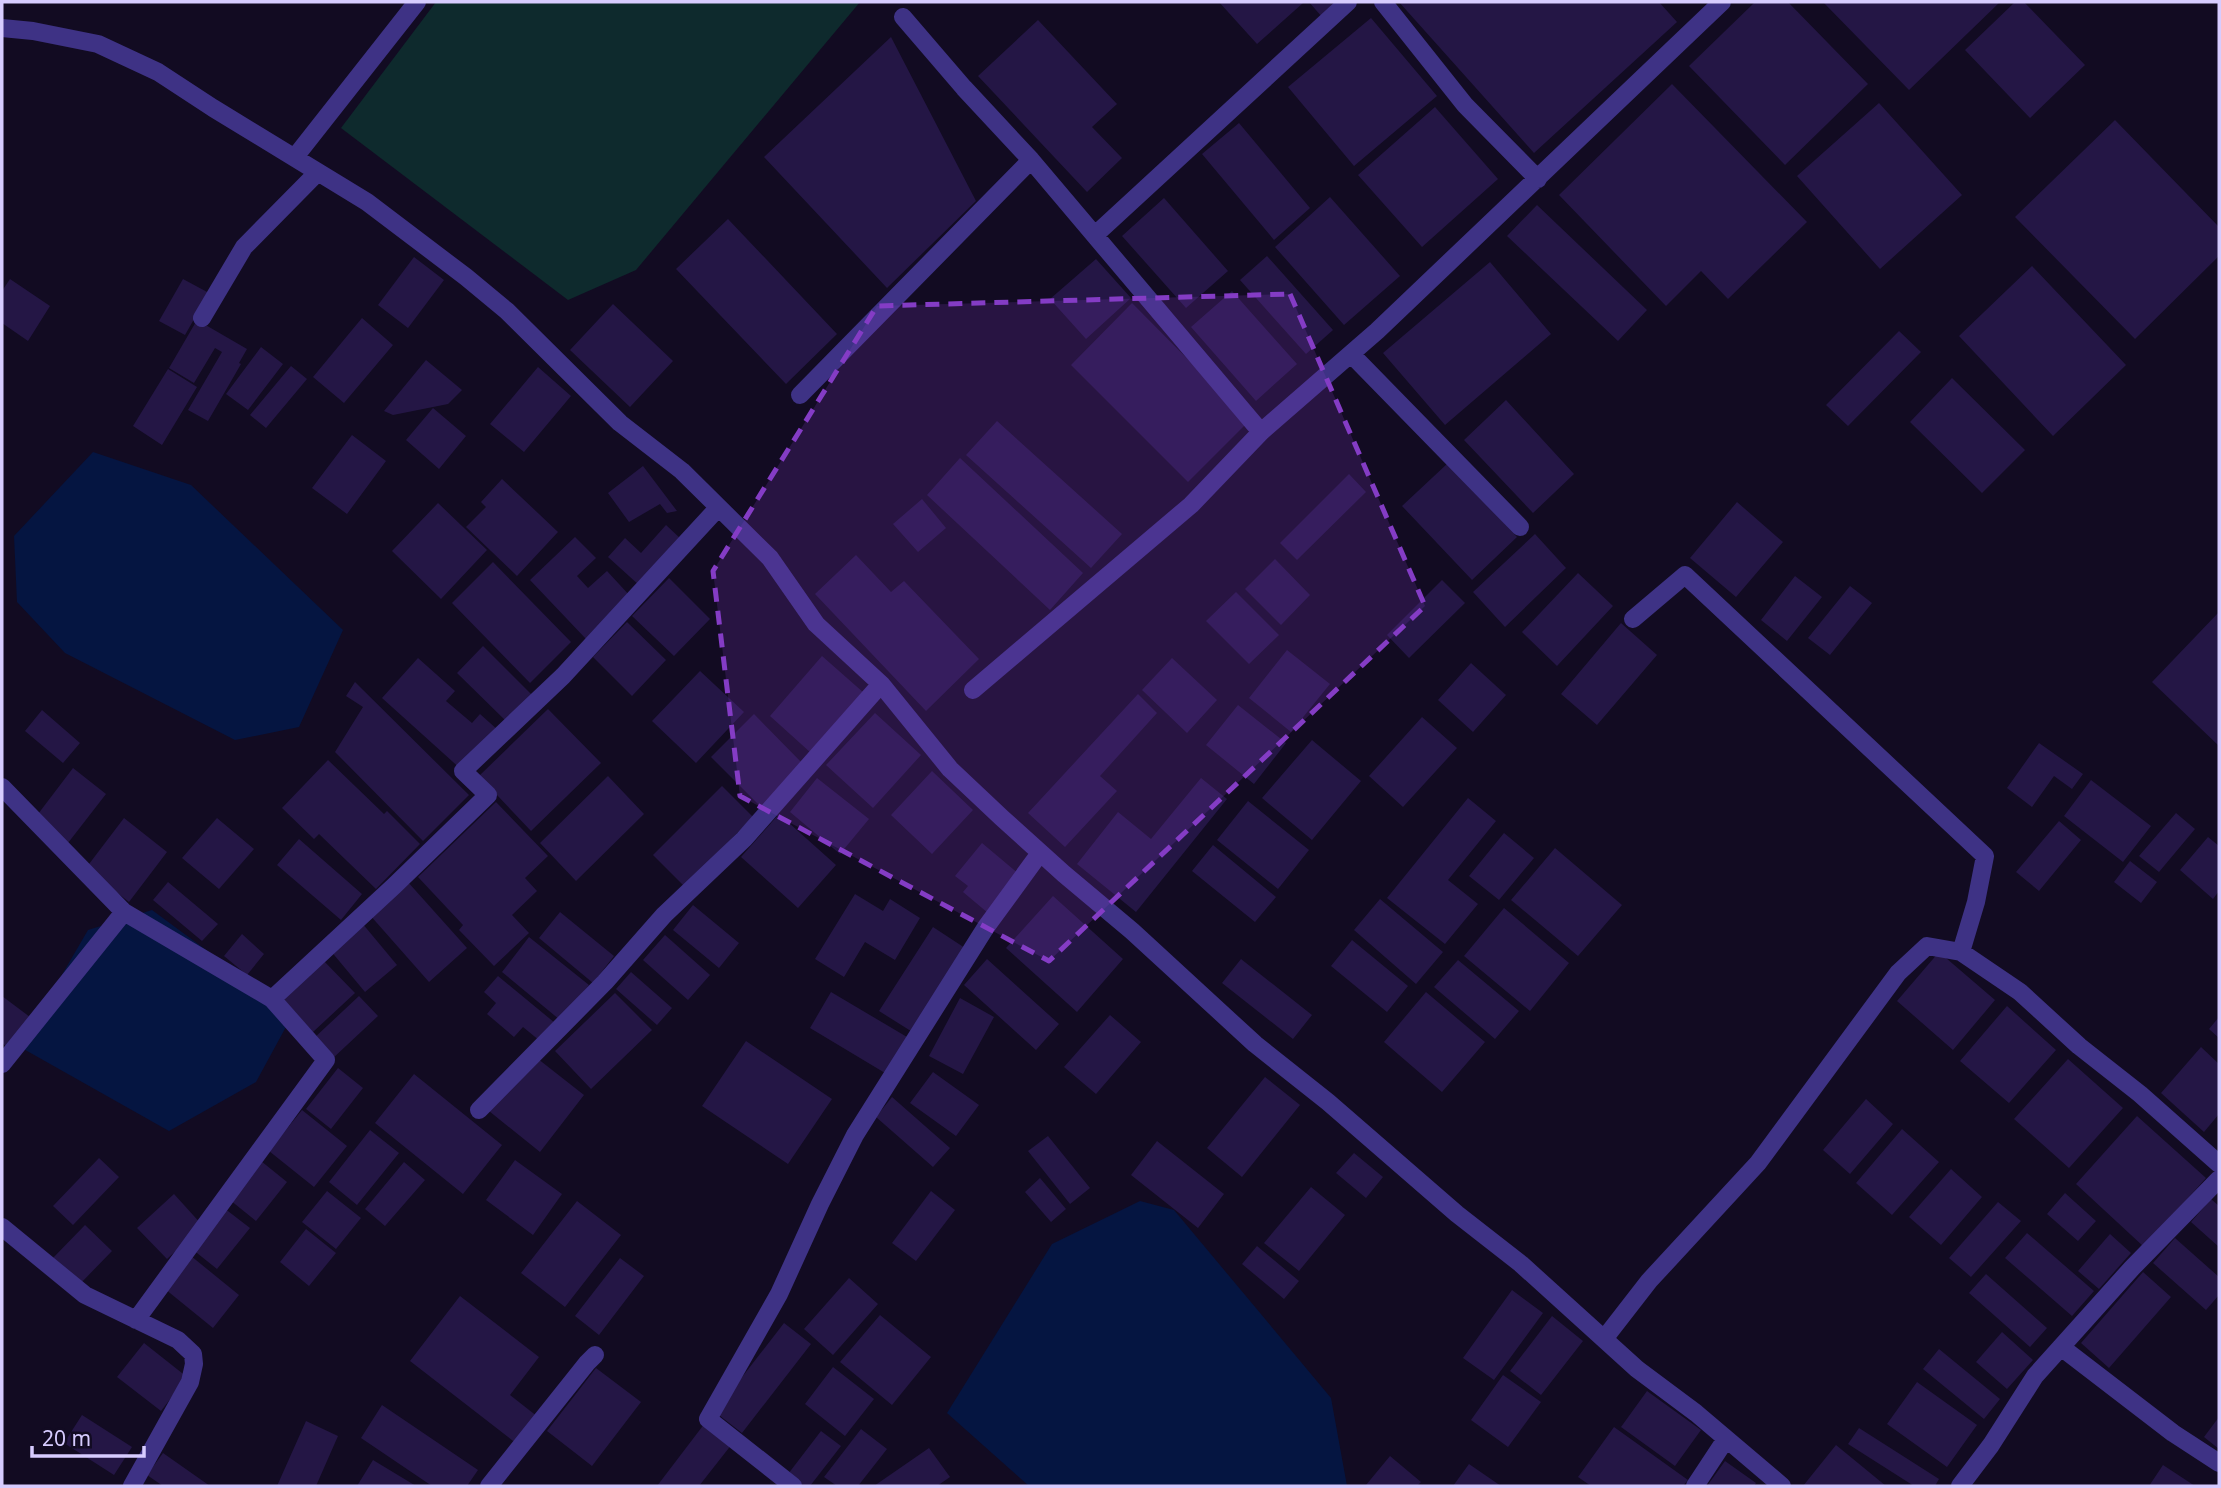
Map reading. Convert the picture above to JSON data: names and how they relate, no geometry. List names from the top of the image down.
{
  "scale_bar": "20 m"
}
